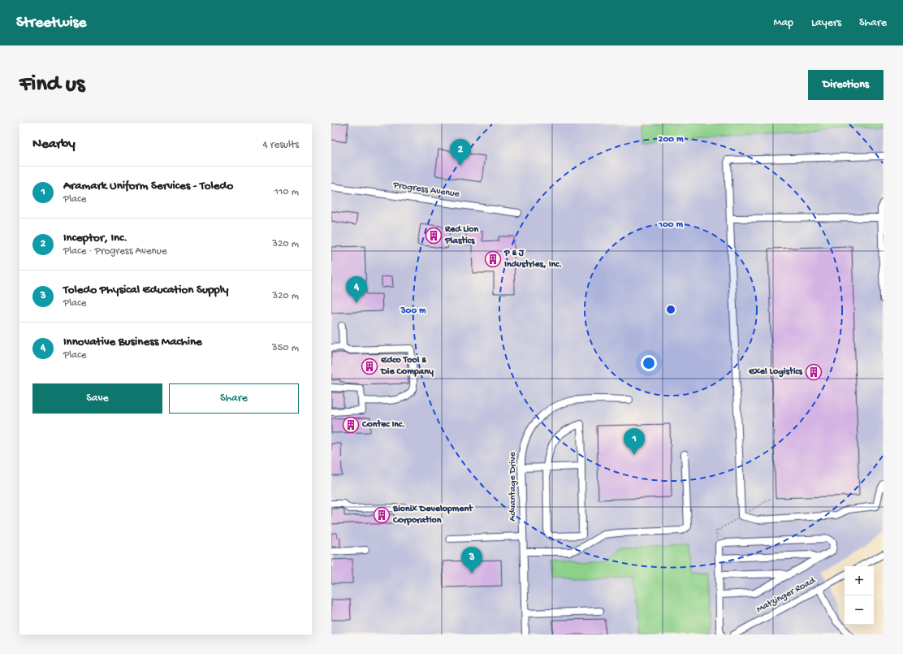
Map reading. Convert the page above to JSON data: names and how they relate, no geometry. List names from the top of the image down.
{
  "streets": {
    "street": ["Progress Avenue", "Advantage Drive", "Matzinger Road"]
  },
  "places": {
    "building": [
      "Red Lion Plastics",
      "P & J Industries, Inc.",
      "Edco Tool & Die Company",
      "Exel Logistics",
      "Contec Inc.",
      "Bionix Development Corporation"
    ]
  },
  "page": {
    "header": "Streetwise",
    "nav": ["Map", "Layers", "Share"],
    "buttons": [
      "Directions",
      ["Save", "Share"]
    ],
    "title": "Find us",
    "heading": ["Nearby", "4 results"],
    "pins": [
      "2",
      "4",
      "1",
      "3"
    ],
    "list": [
      {
        "mark": "1",
        "name": "Aramark Uniform Services - Toledo",
        "note": "Place",
        "value": "110 m"
      },
      {
        "mark": "2",
        "name": "Inceptor, Inc.",
        "note": "Place · Progress Avenue",
        "value": "320 m"
      },
      {
        "mark": "3",
        "name": "Toledo Physical Education Supply",
        "note": "Place",
        "value": "320 m"
      },
      {
        "mark": "4",
        "name": "Innovative Business Machine",
        "note": "Place",
        "value": "350 m"
      }
    ],
    "map_buttons": ["+", "−"]
  },
  "rings": ["200 m", "100 m", "300 m"]
}
